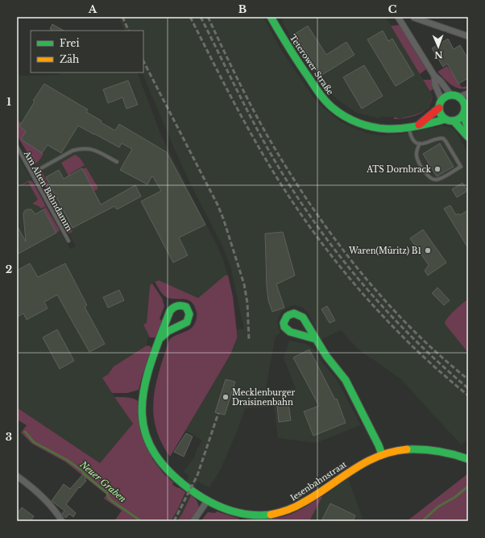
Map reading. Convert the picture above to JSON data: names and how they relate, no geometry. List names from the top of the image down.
{
  "streets": {
    "street": ["Teterower Straße", "Iesenbahnstraat"],
    "lane": ["Am Alten Bahndamm"]
  },
  "water": ["Neuer Graben"],
  "places": ["ATS Dornbrack", "Waren(Müritz) B1", "Mecklenburger Draisinenbahn"],
  "legend": ["Frei", "Zäh"],
  "north": "bottom",
  "grid": {
    "columns": ["A", "B", "C"],
    "rows": ["1", "2", "3"]
  }
}
